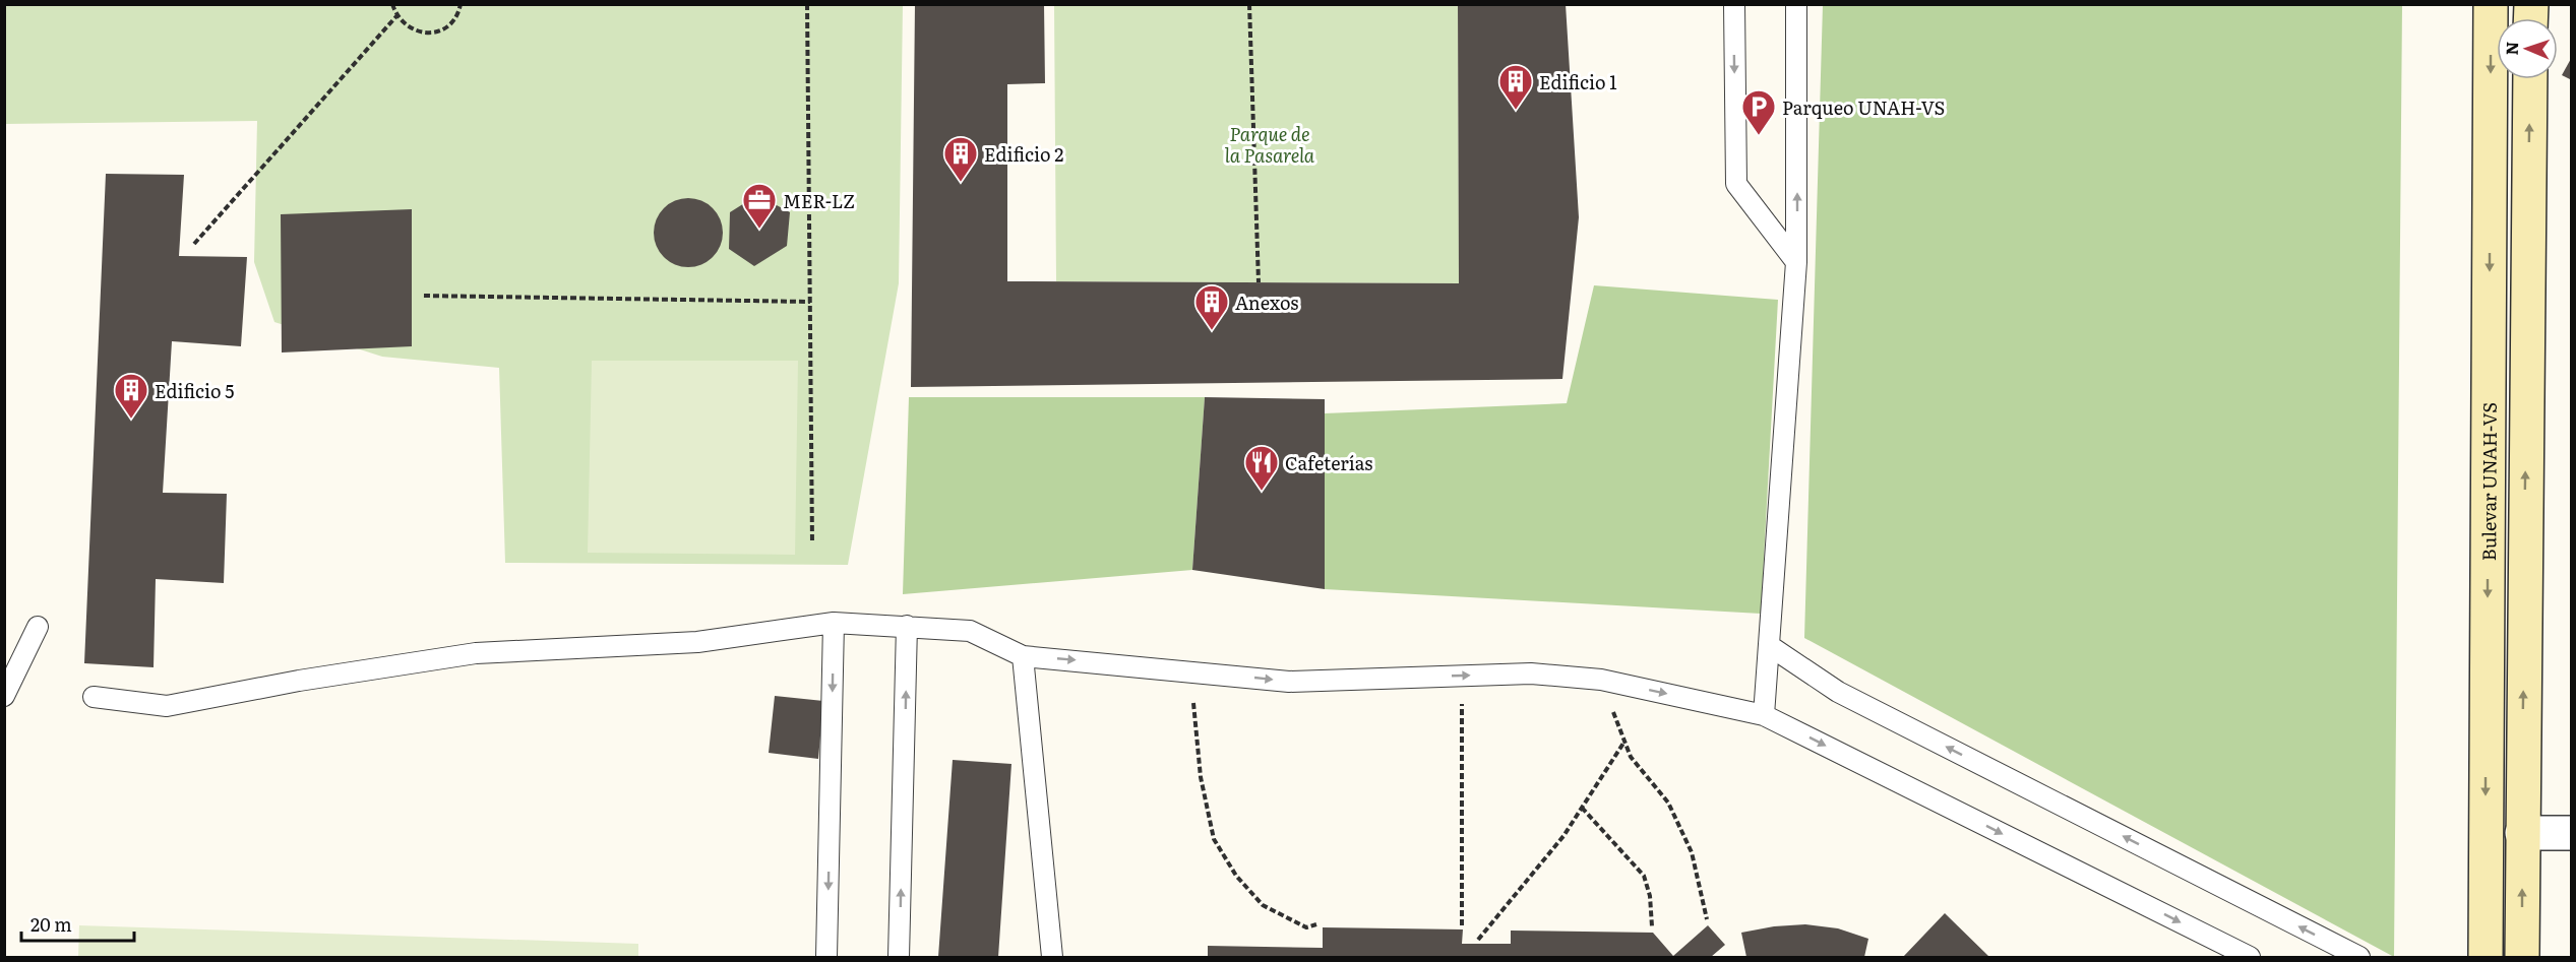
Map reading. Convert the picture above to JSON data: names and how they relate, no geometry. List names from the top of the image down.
{
  "streets": {
    "main road": ["Bulevar UNAH-VS"]
  },
  "parks": ["Parque de la Pasarela"],
  "places": {
    "building": [
      "Edificio 1",
      "Edificio 2",
      "Anexos",
      "Edificio 5"
    ],
    "parking": ["Parqueo UNAH-VS"],
    "office": ["MER-LZ"],
    "restaurant": ["Cafeterías"]
  },
  "scale_bar": "20 m",
  "north": "left"
}
